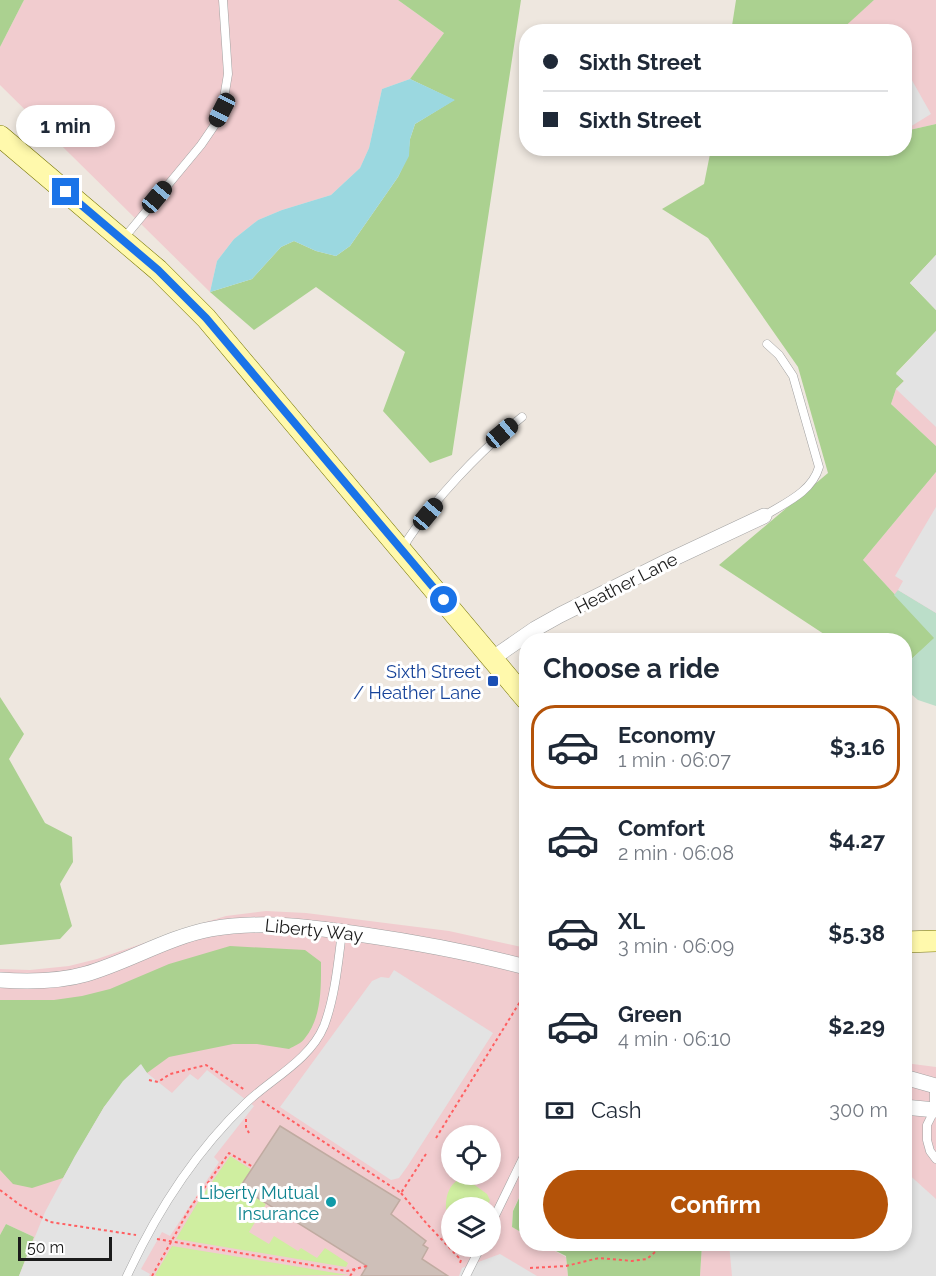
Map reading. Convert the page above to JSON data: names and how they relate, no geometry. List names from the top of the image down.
{
  "streets": {
    "street": ["Heather Lane", "Liberty Way"]
  },
  "places": {
    "transit": ["Sixth Street / Heather Lane"],
    "other": ["Liberty Mutual Insurance"]
  },
  "scale_bar": "50 m",
  "page": {
    "banner": ["Sixth Street", "Sixth Street"],
    "bubble": "1 min",
    "heading": "Choose a ride",
    "list": [
      {
        "name": "Economy",
        "note": "1 min · 06:07",
        "value": "$3.16"
      },
      {
        "name": "Comfort",
        "note": "2 min · 06:08",
        "value": "$4.27"
      },
      {
        "name": "XL",
        "note": "3 min · 06:09",
        "value": "$5.38"
      },
      {
        "name": "Green",
        "note": "4 min · 06:10",
        "value": "$2.29"
      }
    ],
    "pay": ["Cash", "300 m"],
    "buttons": "Confirm",
    "scale": "50 m"
  }
}
